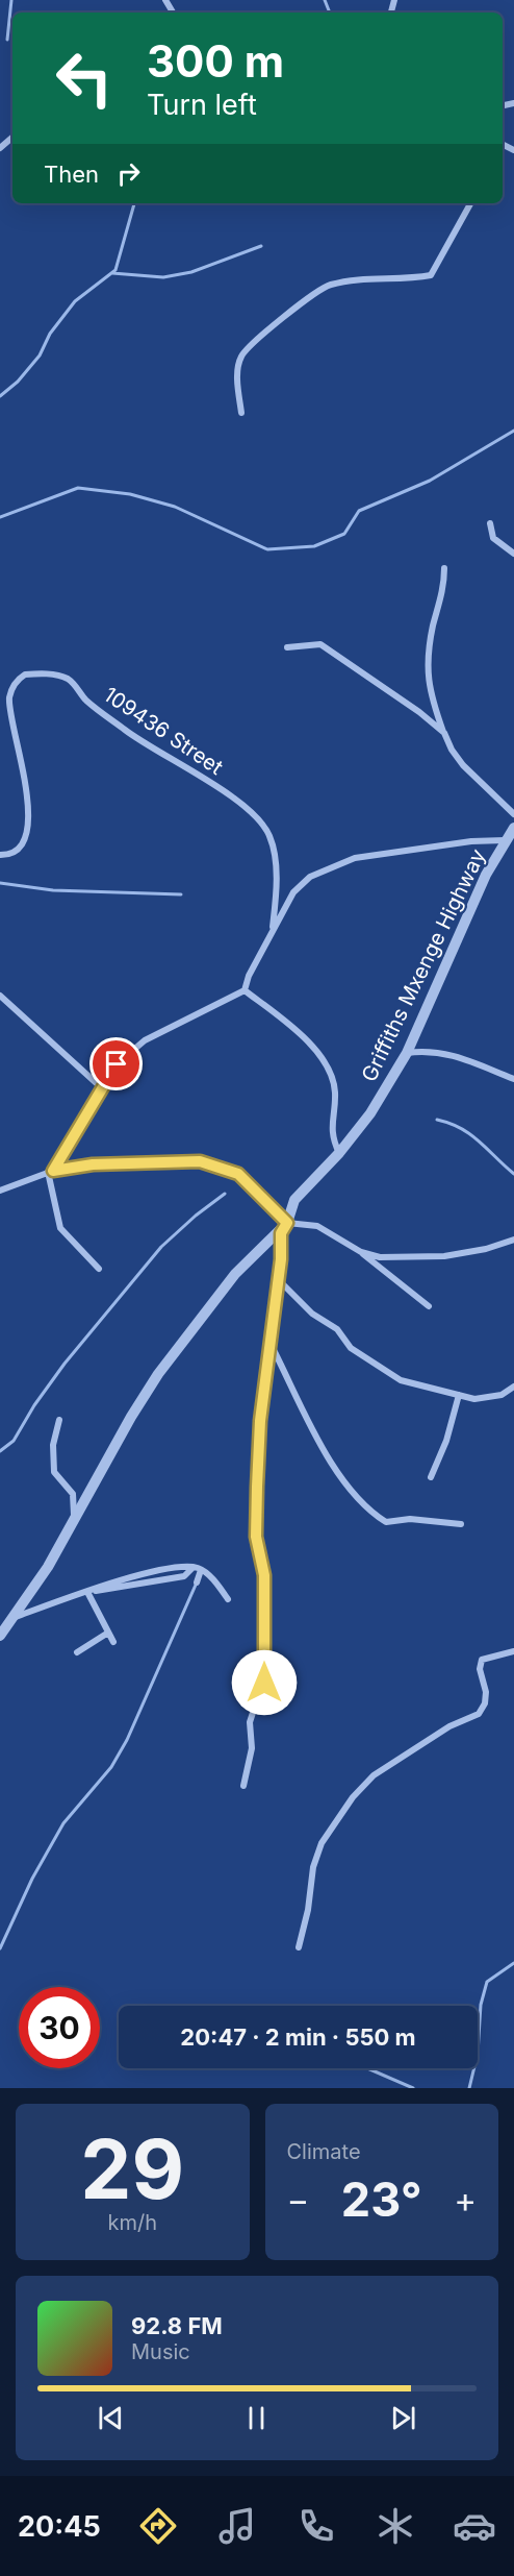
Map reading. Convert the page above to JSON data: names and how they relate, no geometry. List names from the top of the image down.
{
  "streets": {
    "street": ["109436 Street", "Griffiths Mxenge Highway"]
  },
  "page": {
    "turn": ["300 m", "Turn left"],
    "then": "Then",
    "limit": "30",
    "trip": "20:47 · 2 min · 550 m",
    "tile": [
      ["29", "km/h"],
      "Climate"
    ],
    "heat": ["−", "23°", "+"],
    "song": ["92.8 FM", "Music"],
    "tabs": "20:45"
  }
}
